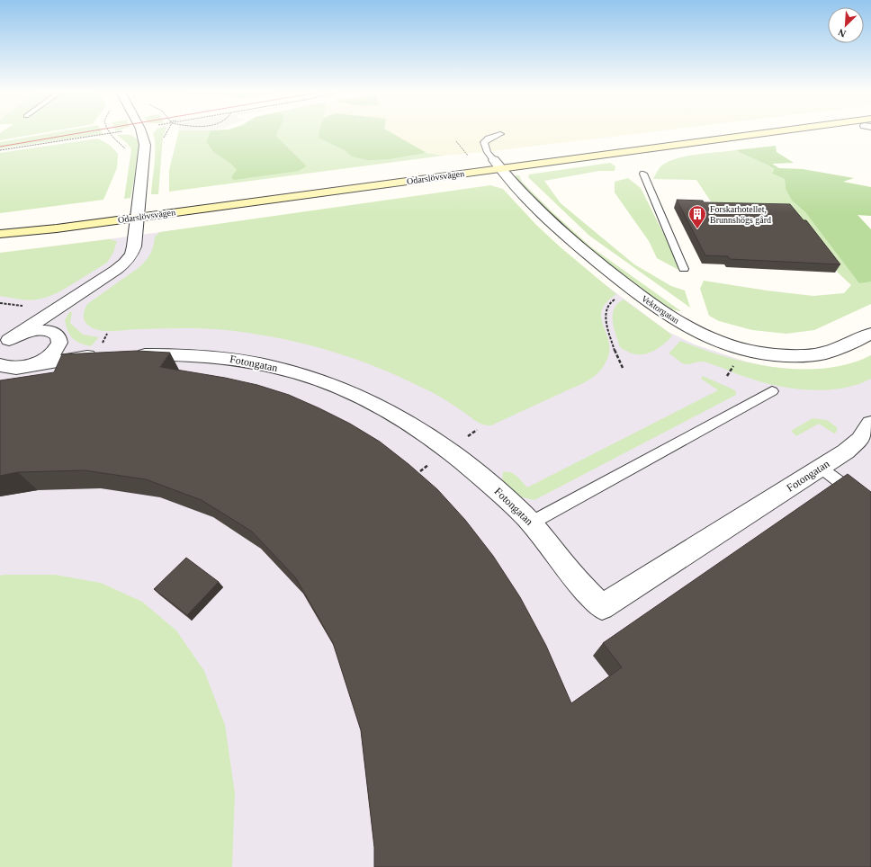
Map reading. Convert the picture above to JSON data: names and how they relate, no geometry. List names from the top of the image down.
{
  "streets": {
    "main road": ["Odarslövsvägen"],
    "street": ["Vektorgatan", "Fotongatan"]
  },
  "crossings": [
    ["Odarslövsvägen", "Vektorgatan"]
  ],
  "places": {
    "building": ["Forskarhotellet, Brunnshögs gård"]
  },
  "north": "bottom left"
}
